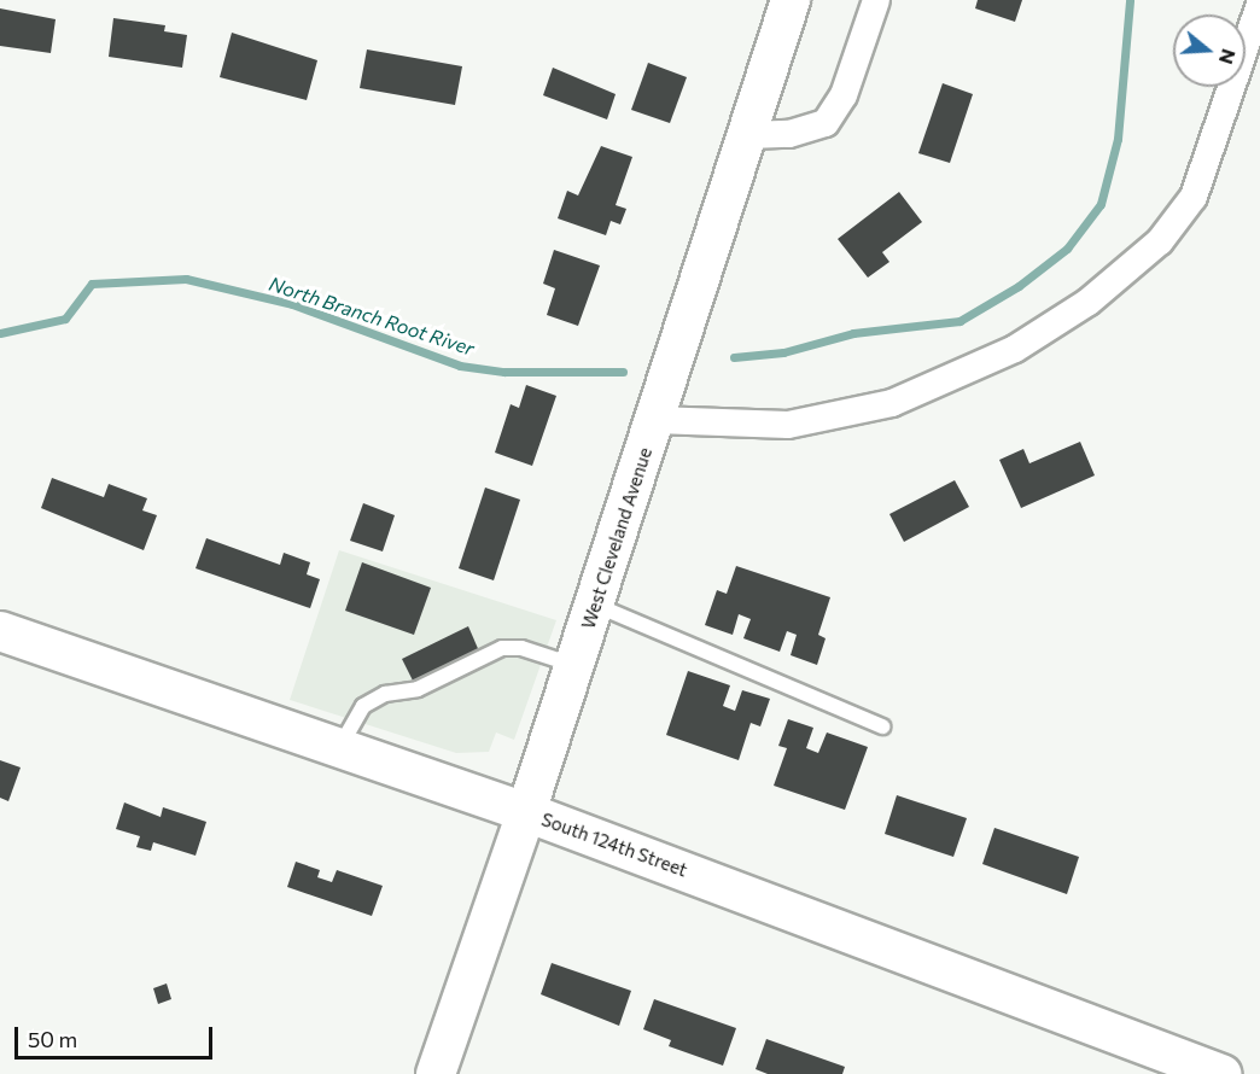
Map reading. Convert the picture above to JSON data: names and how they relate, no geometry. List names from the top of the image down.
{
  "streets": {
    "street": ["West Cleveland Avenue", "South 124th Street"]
  },
  "crossings": [
    ["West Cleveland Avenue", "South 124th Street"]
  ],
  "water": ["North Branch Root River"],
  "scale_bar": "50 m",
  "north": "right"
}
